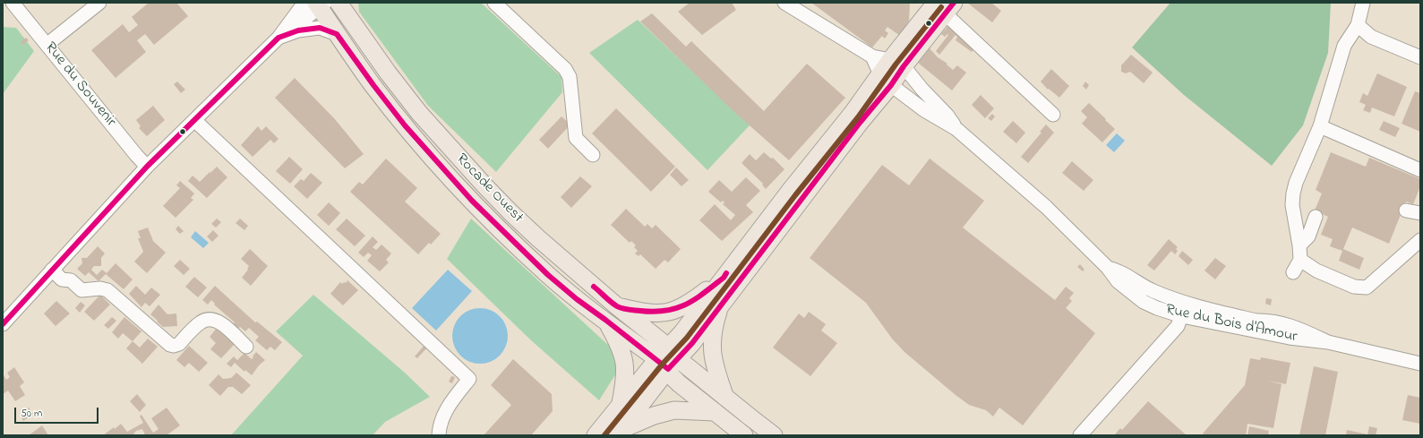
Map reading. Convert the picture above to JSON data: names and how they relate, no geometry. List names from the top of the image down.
{
  "streets": {
    "main road": ["Rocade Ouest"],
    "street": ["Rue du Souvenir", "Rue du Bois d'Amour"]
  },
  "scale_bar": "50 m"
}
